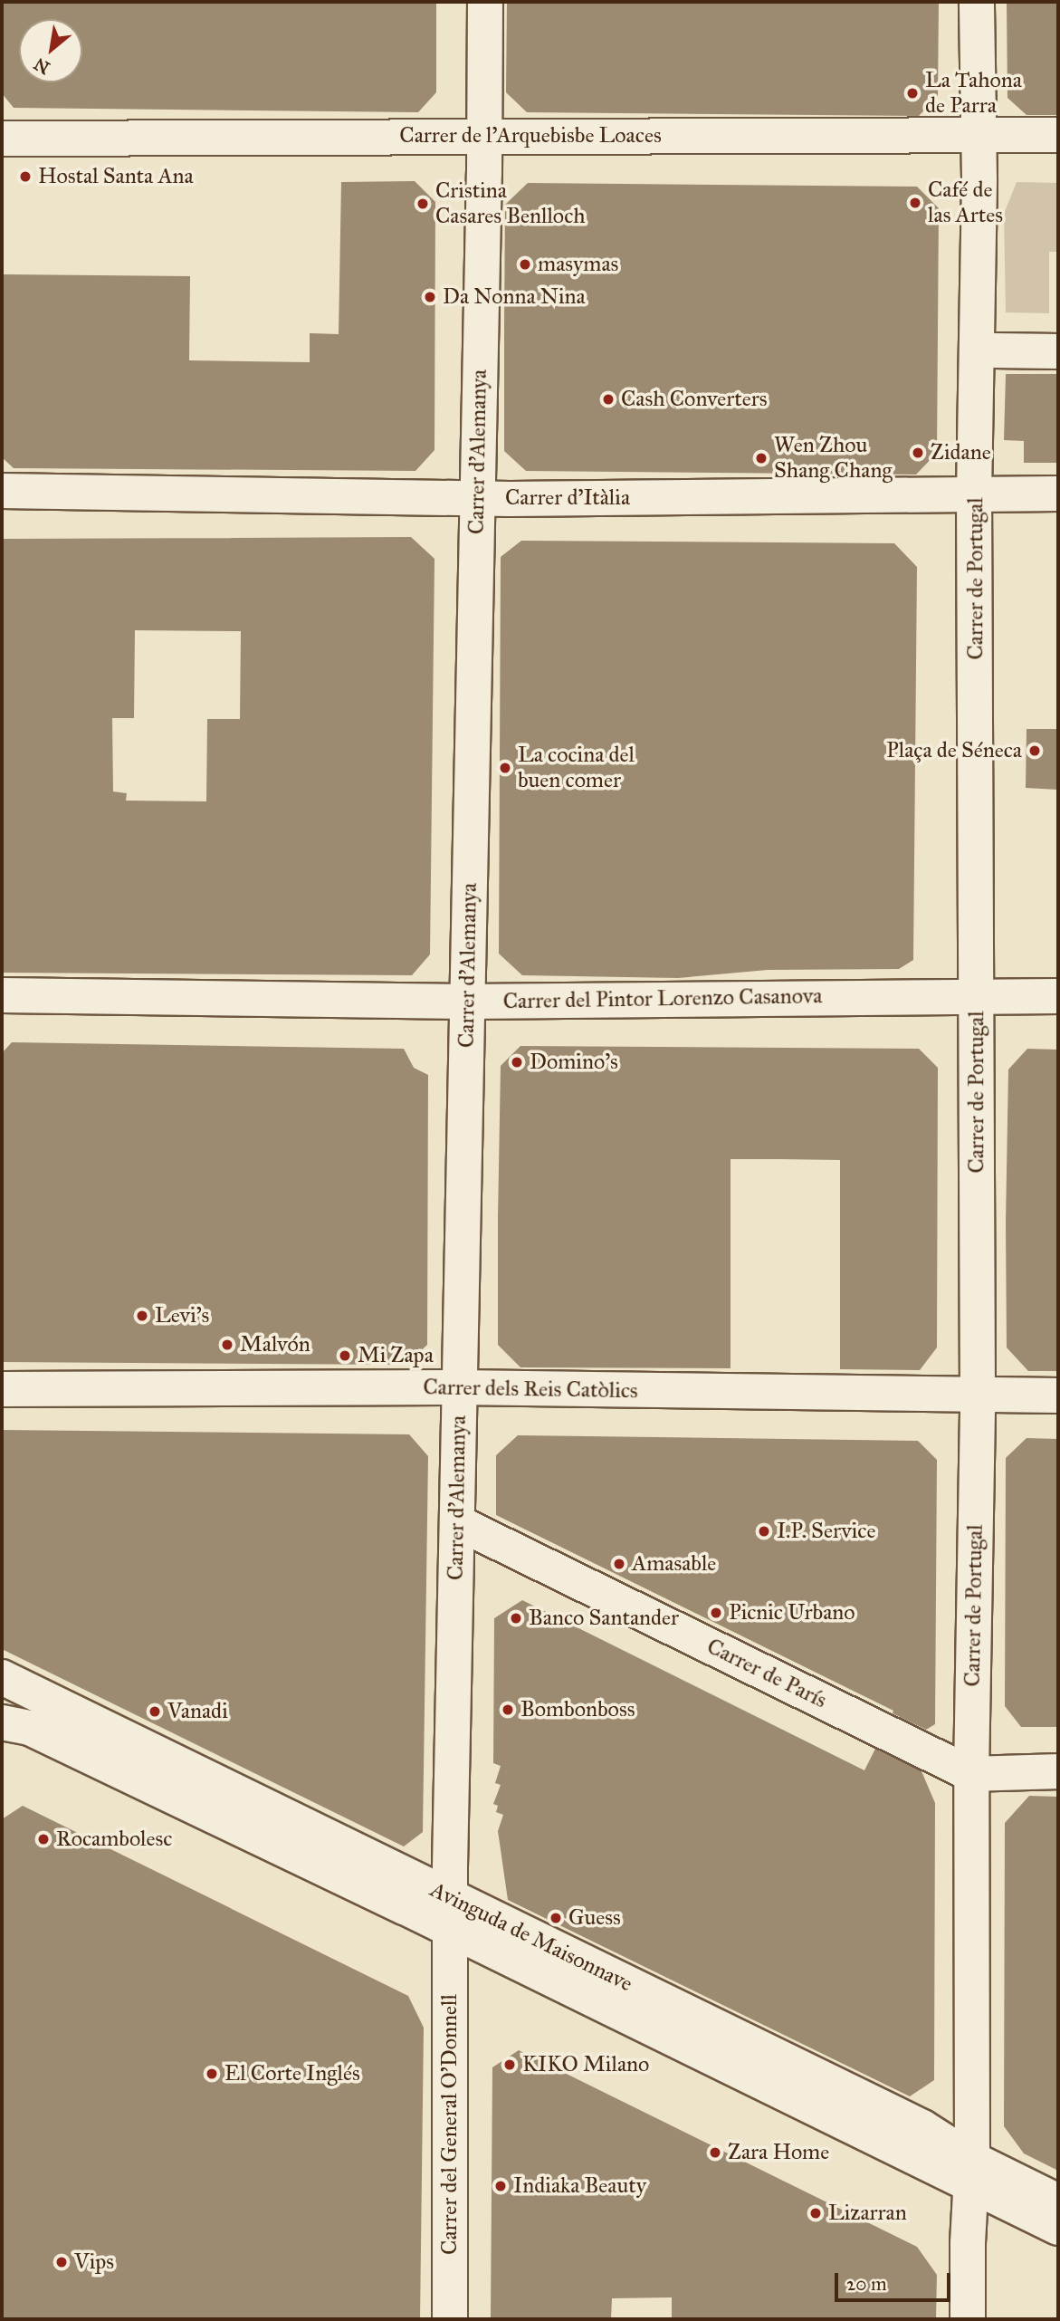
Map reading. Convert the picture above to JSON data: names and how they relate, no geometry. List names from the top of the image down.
{
  "streets": {
    "street": [
      "Carrer de l'Arquebisbe Loaces",
      "Carrer d'Alemanya",
      "Carrer d'Itàlia",
      "Carrer de Portugal",
      "Carrer del Pintor Lorenzo Casanova",
      "Carrer dels Reis Catòlics",
      "Carrer de París",
      "Avinguda de Maisonnave",
      "Carrer del General O'Donnell"
    ]
  },
  "crossings": [
    ["Carrer de l'Arquebisbe Loaces", "Carrer d'Alemanya"],
    ["Carrer de l'Arquebisbe Loaces", "Carrer de Portugal"],
    ["Carrer d'Alemanya", "Carrer d'Itàlia"],
    ["Carrer d'Alemanya", "Carrer del Pintor Lorenzo Casanova"],
    ["Carrer d'Alemanya", "Carrer dels Reis Catòlics"],
    ["Carrer d'Alemanya", "Carrer de París"],
    ["Carrer d'Alemanya", "Avinguda de Maisonnave"],
    ["Carrer d'Alemanya", "Carrer del General O'Donnell"],
    ["Carrer d'Itàlia", "Carrer de Portugal"],
    ["Carrer de Portugal", "Carrer del Pintor Lorenzo Casanova"],
    ["Carrer de Portugal", "Carrer dels Reis Catòlics"],
    ["Carrer de Portugal", "Carrer de París"],
    ["Carrer de Portugal", "Avinguda de Maisonnave"],
    ["Avinguda de Maisonnave", "Carrer del General O'Donnell"]
  ],
  "places": [
    "La Tahona de Parra",
    "Hostal Santa Ana",
    "Café de las Artes",
    "Cristina Casares Benlloch",
    "masymas",
    "Da Nonna Nina",
    "Cash Converters",
    "Zidane",
    "Wen Zhou Shang Chang",
    "Plaça de Séneca",
    "La cocina del buen comer",
    "Domino's",
    "Levi's",
    "Malvón",
    "Mi Zapa",
    "I.P. Service",
    "Amasable",
    "Picnic Urbano",
    "Banco Santander",
    "Bombonboss",
    "Vanadi",
    "Rocambolesc",
    "Guess",
    "KIKO Milano",
    "El Corte Inglés",
    "Zara Home",
    "Indiaka Beauty",
    "Lizarran",
    "Vips"
  ],
  "scale_bar": "20 m",
  "north": "bottom left"
}
